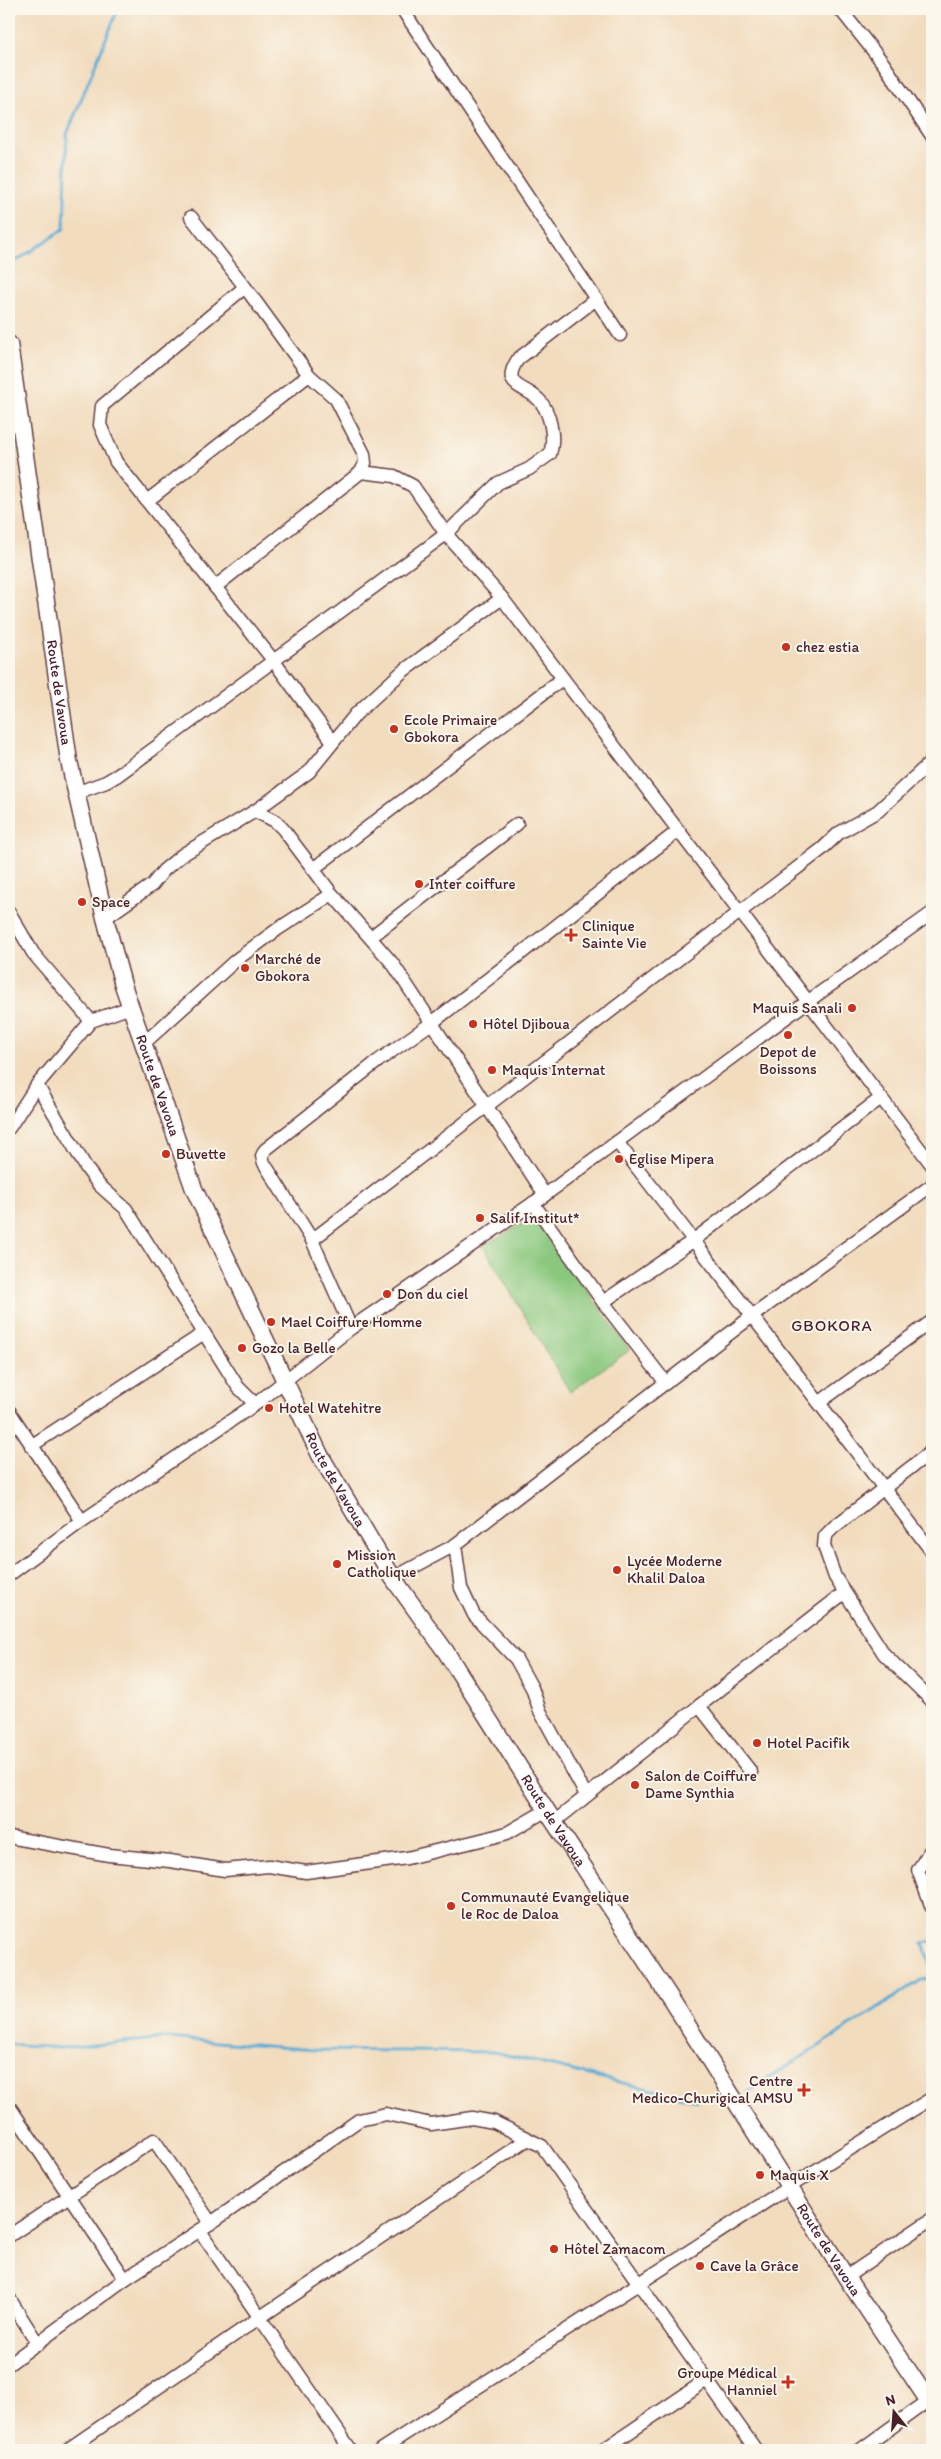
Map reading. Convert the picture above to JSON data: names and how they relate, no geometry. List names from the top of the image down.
{
  "streets": {
    "main road": ["Route de Vavoua"]
  },
  "districts": ["GBOKORA"],
  "places": {
    "other": [
      "chez estia",
      "Ecole Primaire Gbokora",
      "Inter coiffure",
      "Space",
      "Marché de Gbokora",
      "Maquis Sanali",
      "Hôtel Djiboua",
      "Depot de Boissons",
      "Maquis Internat",
      "Buvette",
      "Eglise Mipera",
      "Salif Institut*",
      "Don du ciel",
      "Mael Coiffure Homme",
      "Gozo la Belle",
      "Hotel Watehitre",
      "Mission Catholique",
      "Lycée Moderne Khalil Daloa",
      "Hotel Pacifik",
      "Salon de Coiffure Dame Synthia",
      "Communauté Evangelique le Roc de Daloa",
      "Maquis X",
      "Hôtel Zamacom",
      "Cave la Grâce"
    ],
    "health": ["Clinique Sainte Vie", "Centre Medico-Churigical AMSU", "Groupe Médical Hanniel"]
  },
  "north": "top"
}
